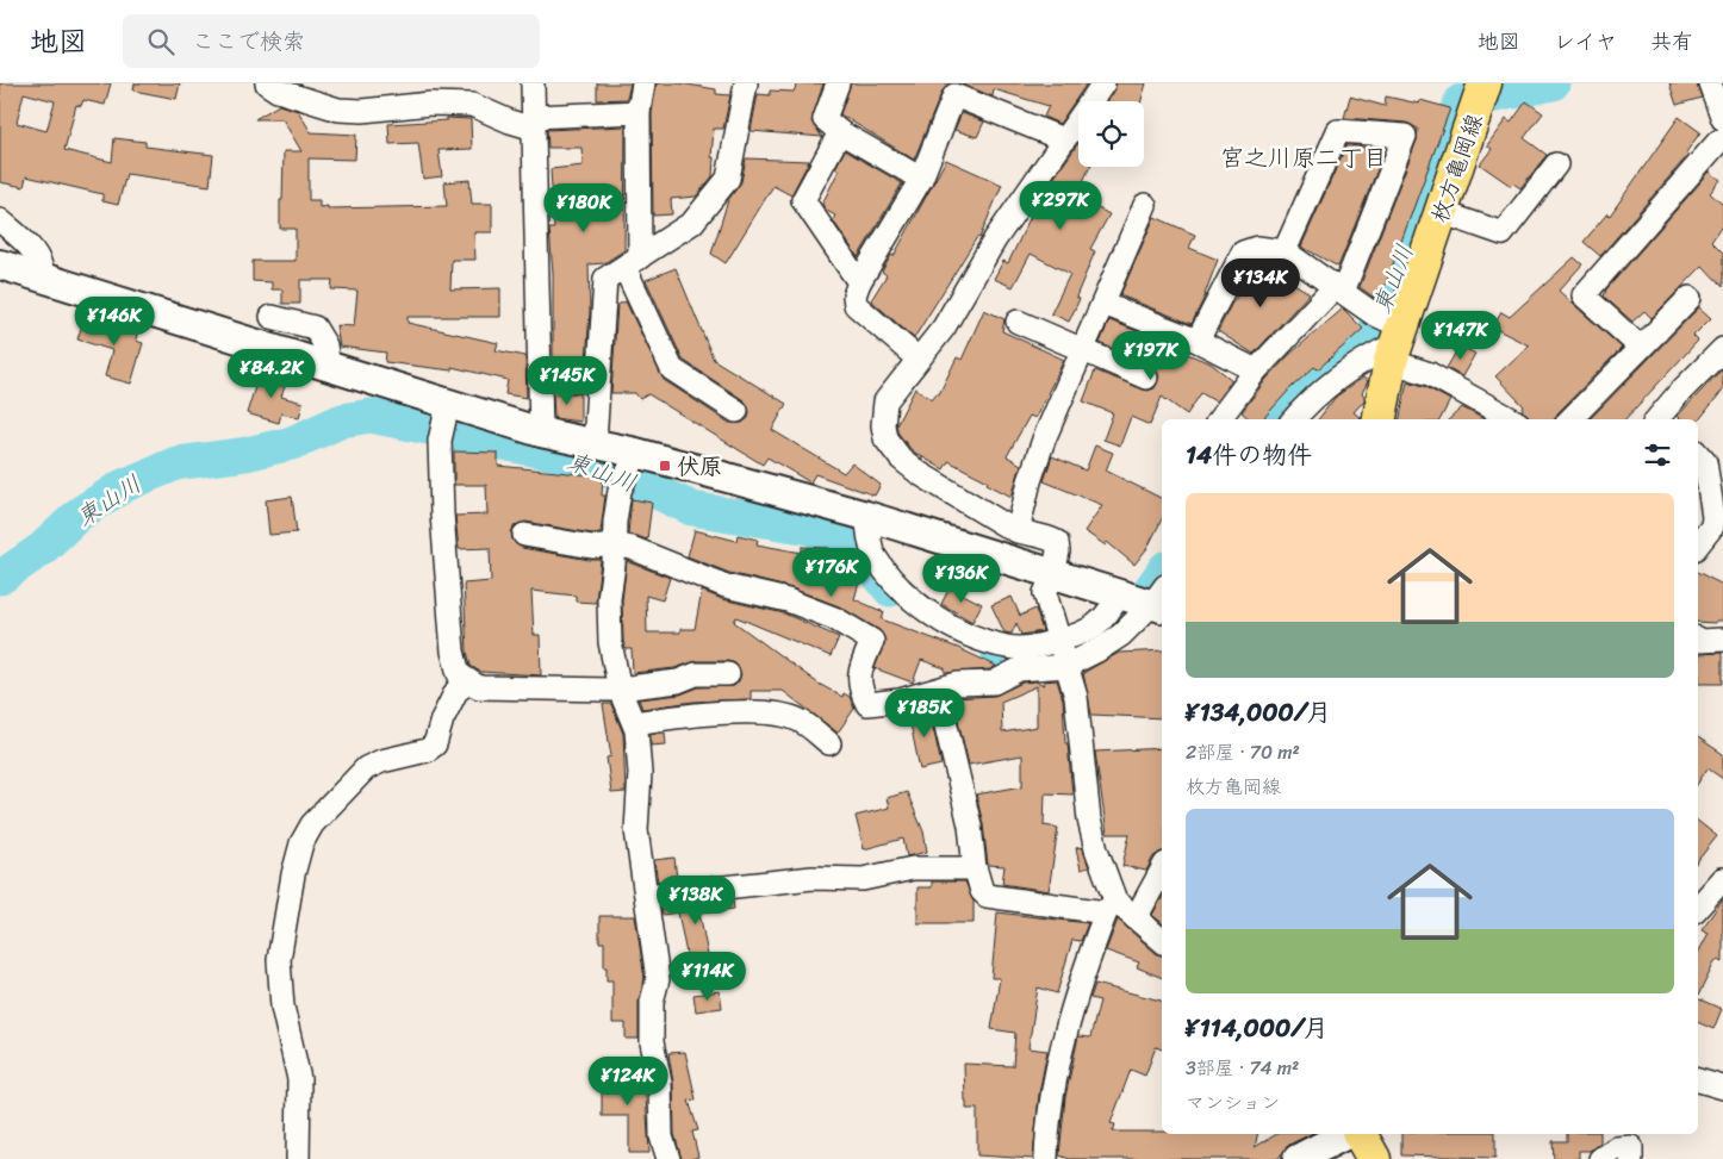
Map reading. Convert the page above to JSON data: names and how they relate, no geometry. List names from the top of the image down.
{
  "streets": {
    "main road": ["枚方亀岡線"]
  },
  "districts": ["宮之川原二丁目"],
  "water": ["東山川"],
  "places": {
    "transit": ["伏原"]
  },
  "page": {
    "header": "地図",
    "search": "ここで検索",
    "nav": ["地図", "レイヤ", "共有"],
    "price": [
      "¥297K",
      "¥180K",
      "¥134K",
      "¥146K",
      "¥147K",
      "¥197K",
      "¥84.2K",
      "¥145K",
      "¥176K",
      "¥136K",
      "¥185K",
      "¥138K",
      "¥114K",
      "¥124K"
    ],
    "heading": "14件の物件",
    "list": [
      {
        "name": "¥134,000/月",
        "note": "2部屋 · 70 m² · 枚方亀岡線"
      },
      {
        "name": "¥114,000/月",
        "note": "3部屋 · 74 m² · マンション"
      }
    ]
  }
}
